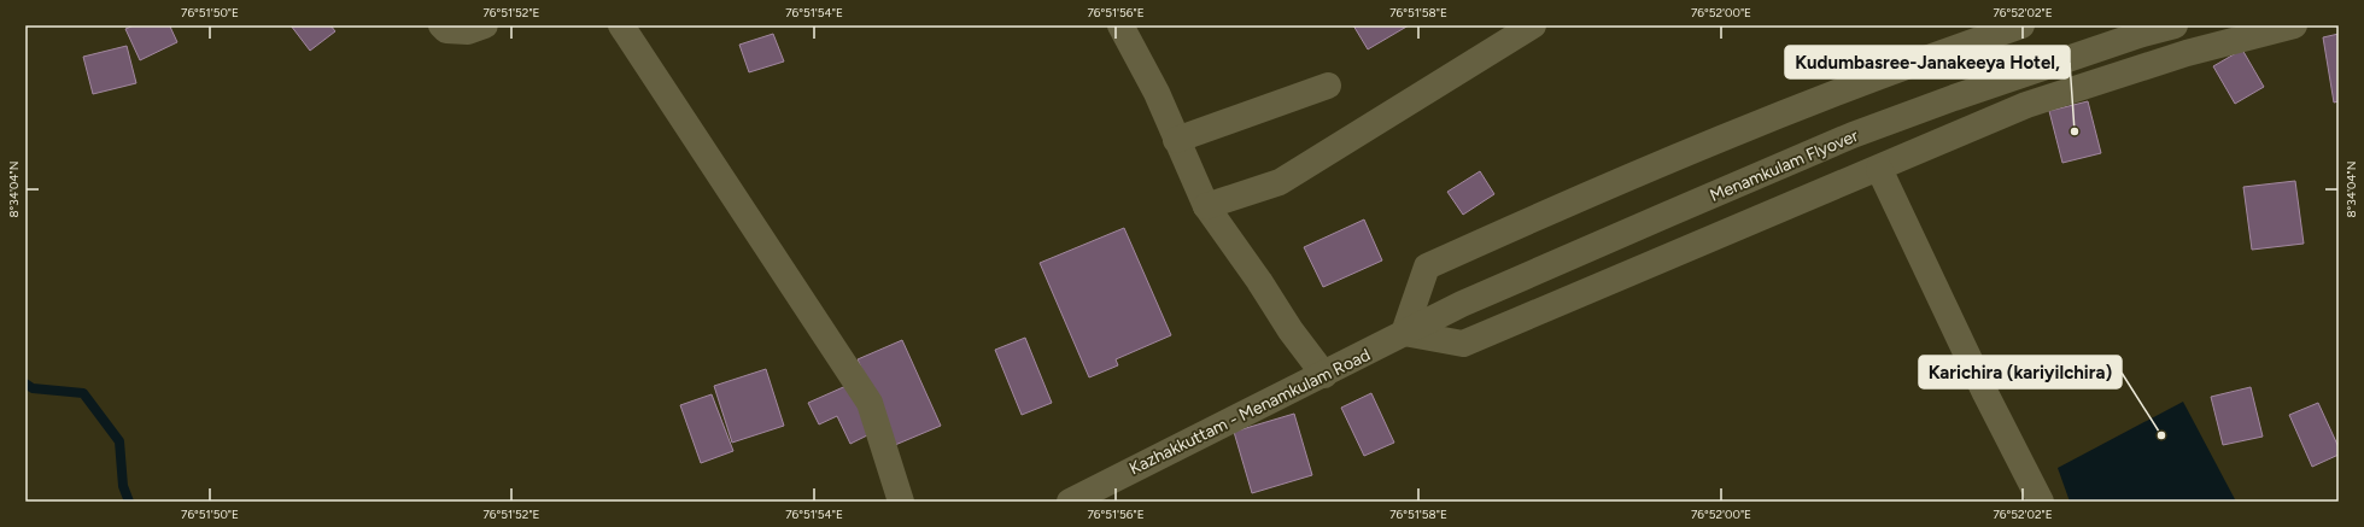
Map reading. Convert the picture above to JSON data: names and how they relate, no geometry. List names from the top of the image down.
{
  "streets": {
    "street": ["Menamkulam Flyover", "Kazhakkuttam - Menamkulam Road"]
  },
  "crossings": [
    ["Menamkulam Flyover", "Kazhakkuttam - Menamkulam Road"]
  ],
  "places": ["Kudumbasree-Janakeeya Hotel,", "Karichira (kariyilchira)"],
  "coordinates": [
    "76°51'50\"E",
    "76°51'52\"E",
    "76°51'54\"E",
    "76°51'56\"E",
    "76°51'58\"E",
    "76°52'00\"E",
    "76°52'02\"E",
    "8°34'04\"N"
  ]
}
